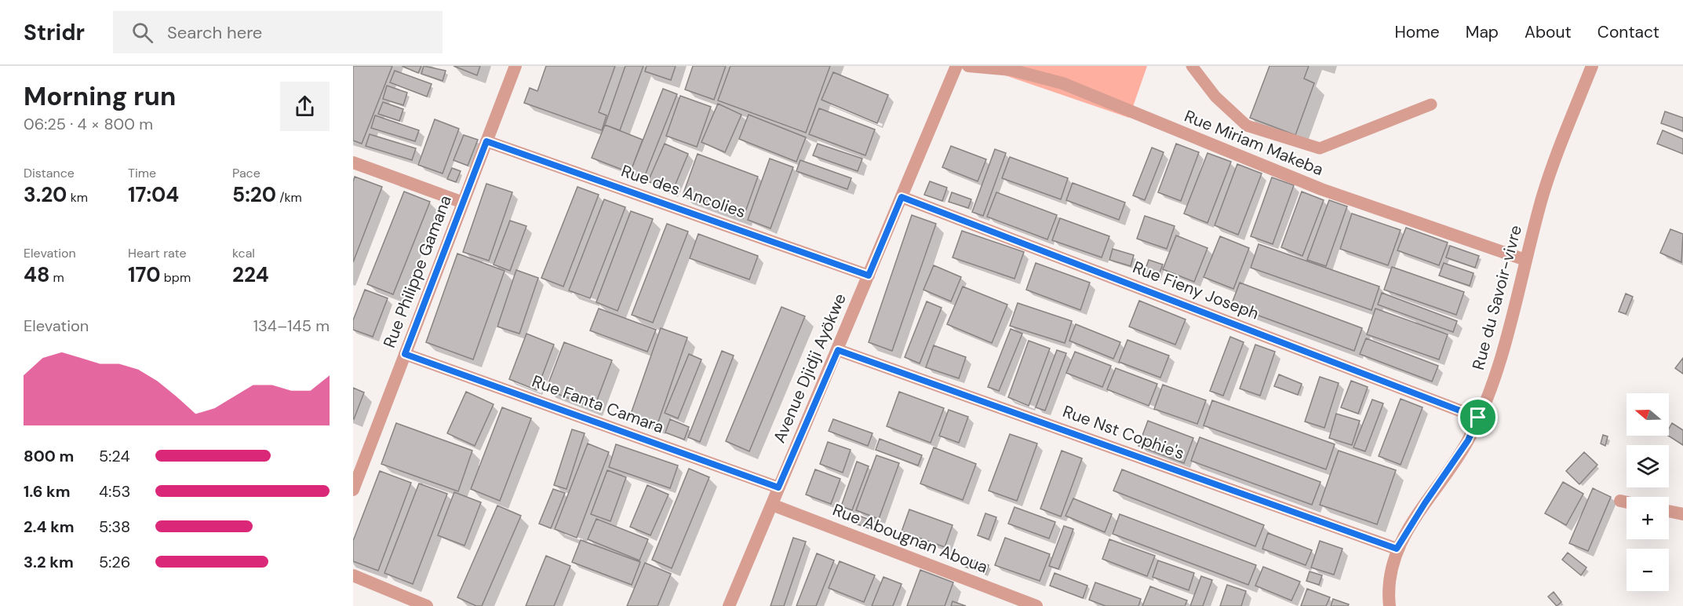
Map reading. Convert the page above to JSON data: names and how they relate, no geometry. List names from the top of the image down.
{
  "streets": {
    "street": [
      "Rue Miriam Makeba",
      "Rue des Ancolies",
      "Rue Philippe Gamana",
      "Rue Fieny Joseph",
      "Rue du Savoir-vivre",
      "Avenue Djidji Ayökwe",
      "Rue Fanta Camara",
      "Rue Nst Cophie's",
      "Rue Abougnan Aboua"
    ]
  },
  "crossings": [
    ["Rue Miriam Makeba", "Rue du Savoir-vivre"],
    ["Rue des Ancolies", "Rue Philippe Gamana"],
    ["Rue des Ancolies", "Avenue Djidji Ayökwe"],
    ["Rue Philippe Gamana", "Rue Fanta Camara"],
    ["Rue Fieny Joseph", "Rue du Savoir-vivre"],
    ["Rue Fieny Joseph", "Avenue Djidji Ayökwe"],
    ["Rue du Savoir-vivre", "Rue Nst Cophie's"],
    ["Avenue Djidji Ayökwe", "Rue Fanta Camara"],
    ["Avenue Djidji Ayökwe", "Rue Nst Cophie's"],
    ["Avenue Djidji Ayökwe", "Rue Abougnan Aboua"]
  ],
  "north": "left",
  "page": {
    "header": "Stridr",
    "search": "Search here",
    "nav": [
      "Home",
      "Map",
      "About",
      "Contact"
    ],
    "heading": ["Morning run", "06:25 · 4 × 800 m"],
    "stats": [
      ["Distance", "3.20 km"],
      ["Time", "17:04"],
      ["Pace", "5:20 /km"],
      ["Elevation", "48 m"],
      ["Heart rate", "170 bpm"],
      ["kcal", "224"]
    ],
    "chart": ["Elevation", "134–145 m"],
    "map_buttons": ["+", "−"],
    "list": [
      {
        "name": "800 m",
        "note": "5:24"
      },
      {
        "name": "1.6 km",
        "note": "4:53"
      },
      {
        "name": "2.4 km",
        "note": "5:38"
      },
      {
        "name": "3.2 km",
        "note": "5:26"
      }
    ]
  }
}
